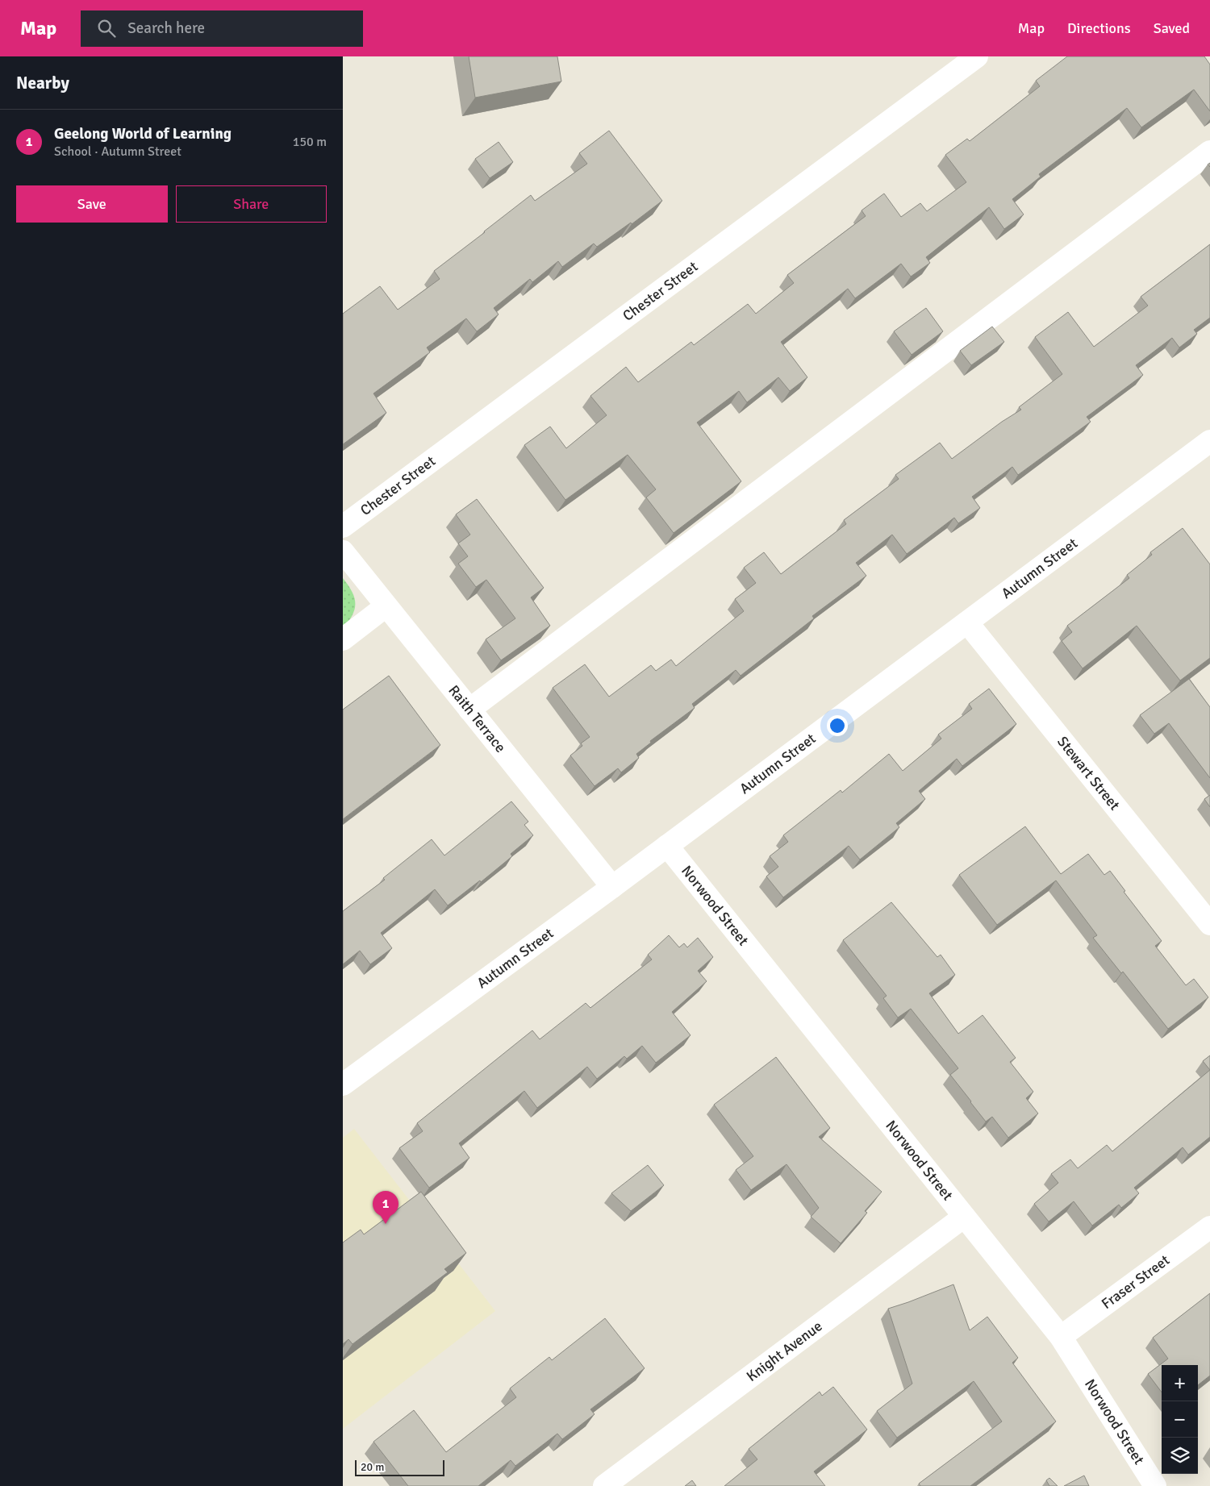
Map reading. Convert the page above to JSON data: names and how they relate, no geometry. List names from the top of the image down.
{
  "streets": {
    "street": [
      "Chester Street",
      "Autumn Street",
      "Raith Terrace",
      "Stewart Street",
      "Norwood Street",
      "Fraser Street",
      "Knight Avenue"
    ]
  },
  "crossings": [
    ["Autumn Street", "Raith Terrace"],
    ["Autumn Street", "Stewart Street"],
    ["Autumn Street", "Norwood Street"],
    ["Norwood Street", "Fraser Street"],
    ["Norwood Street", "Knight Avenue"]
  ],
  "scale_bar": "20 m",
  "page": {
    "header": "Map",
    "search": "Search here",
    "nav": ["Map", "Directions", "Saved"],
    "heading": "Nearby",
    "list": [
      {
        "mark": "1",
        "name": "Geelong World of Learning",
        "note": "School · Autumn Street",
        "value": "150 m"
      }
    ],
    "buttons": ["Save", "Share"],
    "pins": "1",
    "map_buttons": ["+", "−"],
    "scale": "20 m"
  }
}
